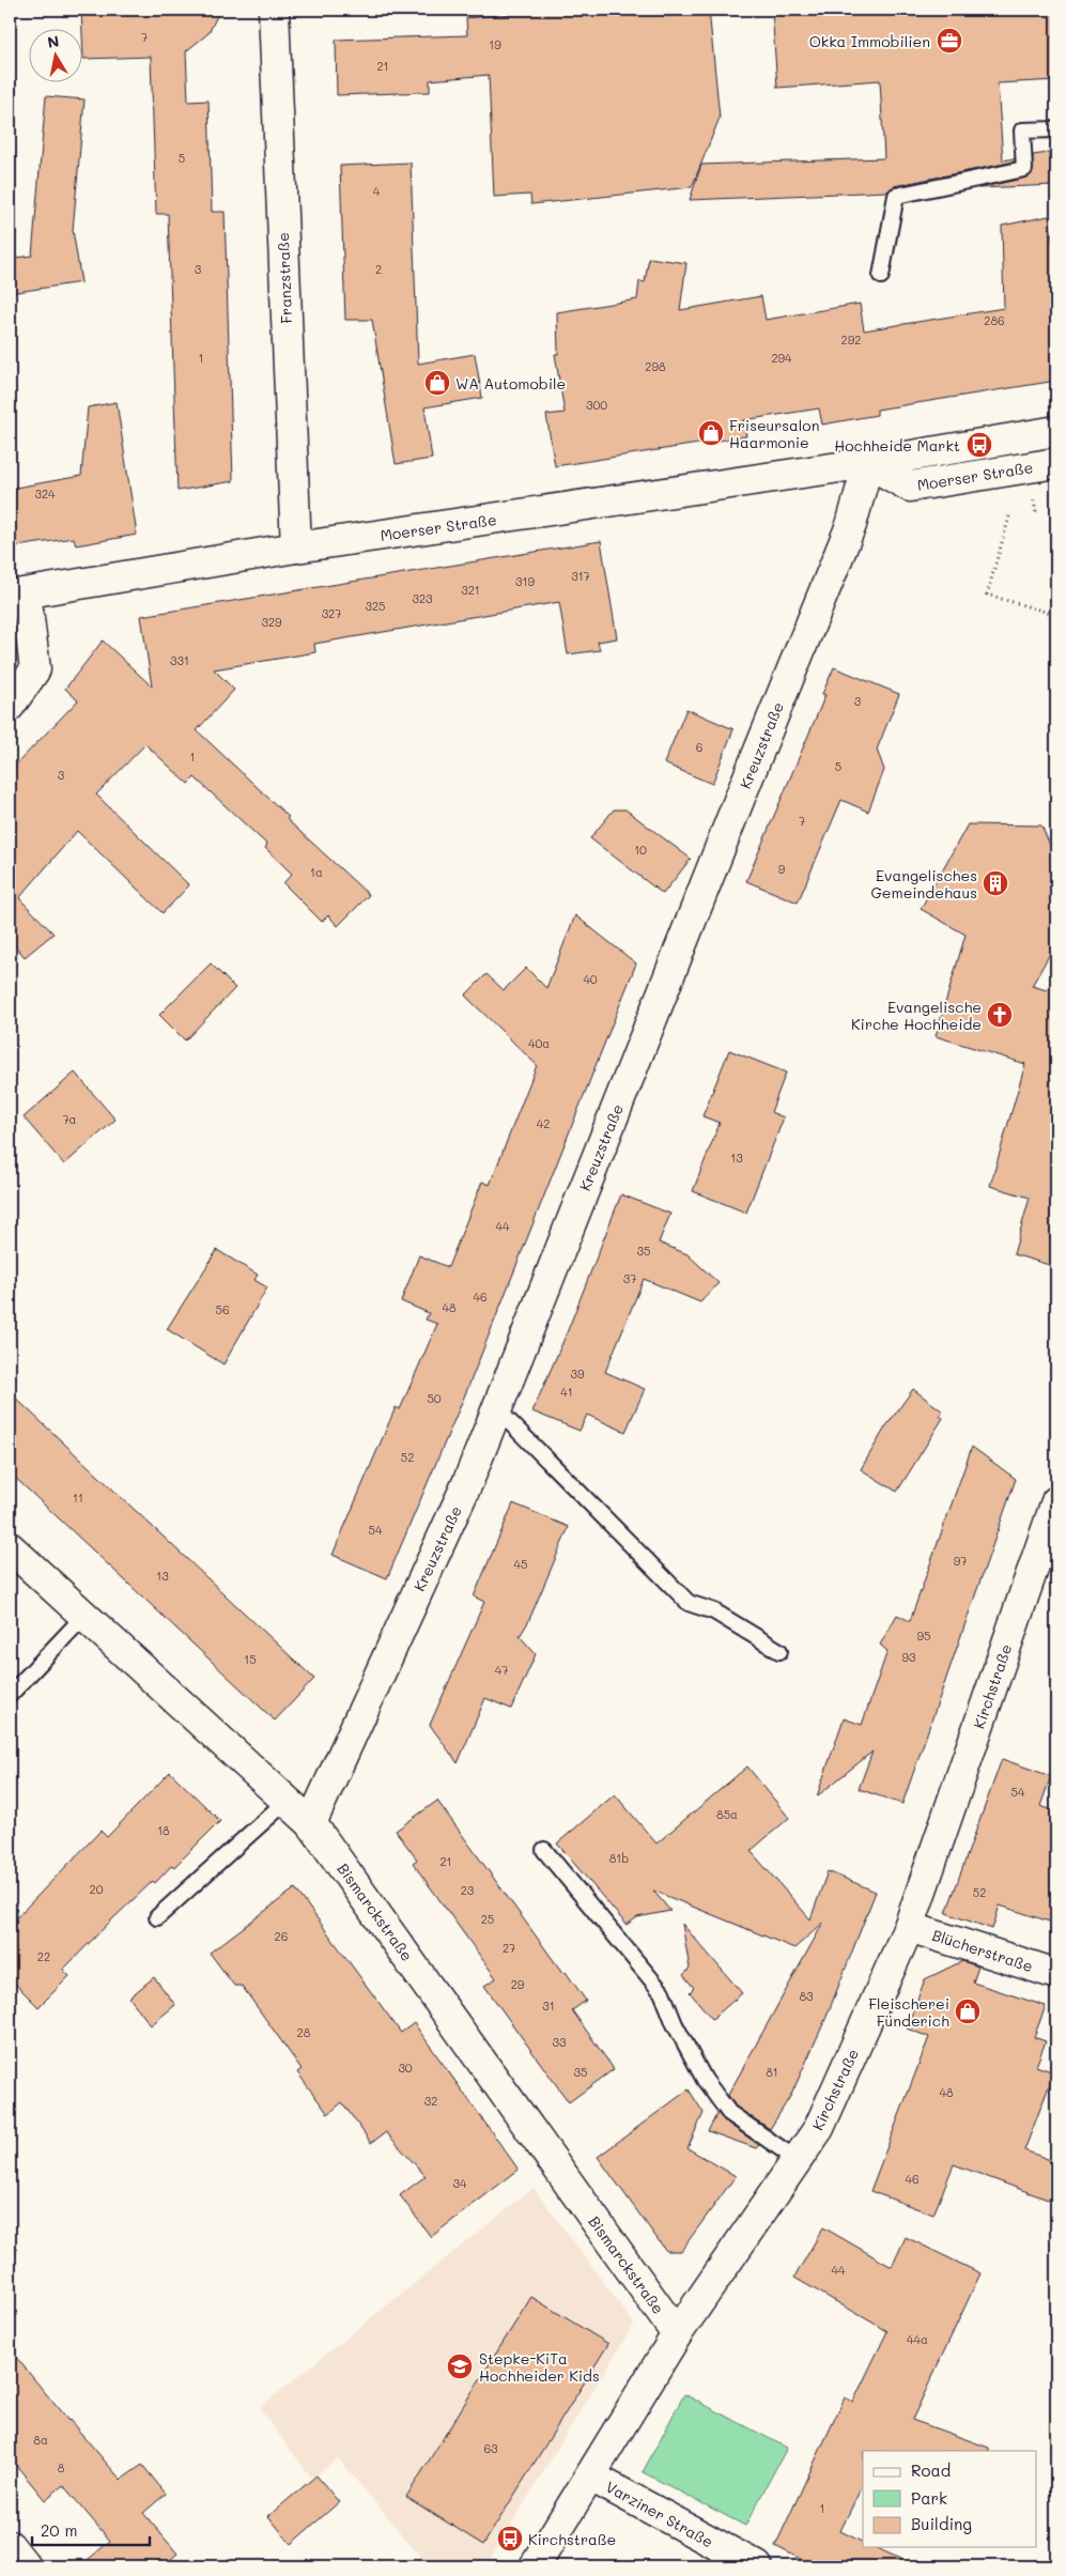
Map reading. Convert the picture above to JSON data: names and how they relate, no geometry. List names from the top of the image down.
{
  "streets": {
    "street": [
      "Franzstraße",
      "Moerser Straße",
      "Kreuzstraße",
      "Kirchstraße",
      "Bismarckstraße",
      "Blücherstraße",
      "Varziner Straße"
    ]
  },
  "crossings": [
    ["Franzstraße", "Moerser Straße"],
    ["Moerser Straße", "Kreuzstraße"],
    ["Kreuzstraße", "Bismarckstraße"],
    ["Kirchstraße", "Bismarckstraße"],
    ["Kirchstraße", "Blücherstraße"],
    ["Kirchstraße", "Varziner Straße"]
  ],
  "places": {
    "office": ["Okka Immobilien"],
    "shop": ["WA Automobile", "Friseursalon Haarmonie", "Fleischerei Fünderich"],
    "bus stop": ["Hochheide Markt", "Kirchstraße"],
    "building": ["Evangelisches Gemeindehaus"],
    "church": ["Evangelische Kirche Hochheide"],
    "school or university": ["Stepke-KiTa Hochheider Kids"]
  },
  "house_numbers": [
    "7",
    "19",
    "21",
    "5",
    "4",
    "3",
    "2",
    "286",
    "292",
    "1",
    "294",
    "298",
    "300",
    "324",
    "317",
    "319",
    "321",
    "323",
    "325",
    "327",
    "329",
    "331",
    "3",
    "6",
    "1",
    "5",
    "3",
    "7",
    "10",
    "9",
    "1a",
    "40",
    "40a",
    "7a",
    "42",
    "13",
    "44",
    "35",
    "37",
    "46",
    "48",
    "56",
    "39",
    "41",
    "50",
    "52",
    "11",
    "54",
    "97",
    "45",
    "13",
    "95",
    "93",
    "15",
    "47",
    "54",
    "85a",
    "18",
    "81b",
    "21",
    "20",
    "23",
    "52",
    "25",
    "26",
    "27",
    "22",
    "29",
    "83",
    "31",
    "28",
    "33",
    "30",
    "35",
    "81",
    "48",
    "32",
    "46",
    "34",
    "44",
    "44a",
    "8a",
    "63",
    "8",
    "1"
  ],
  "legend": ["Road", "Park", "Building"],
  "scale_bar": "20 m",
  "north": "top"
}
